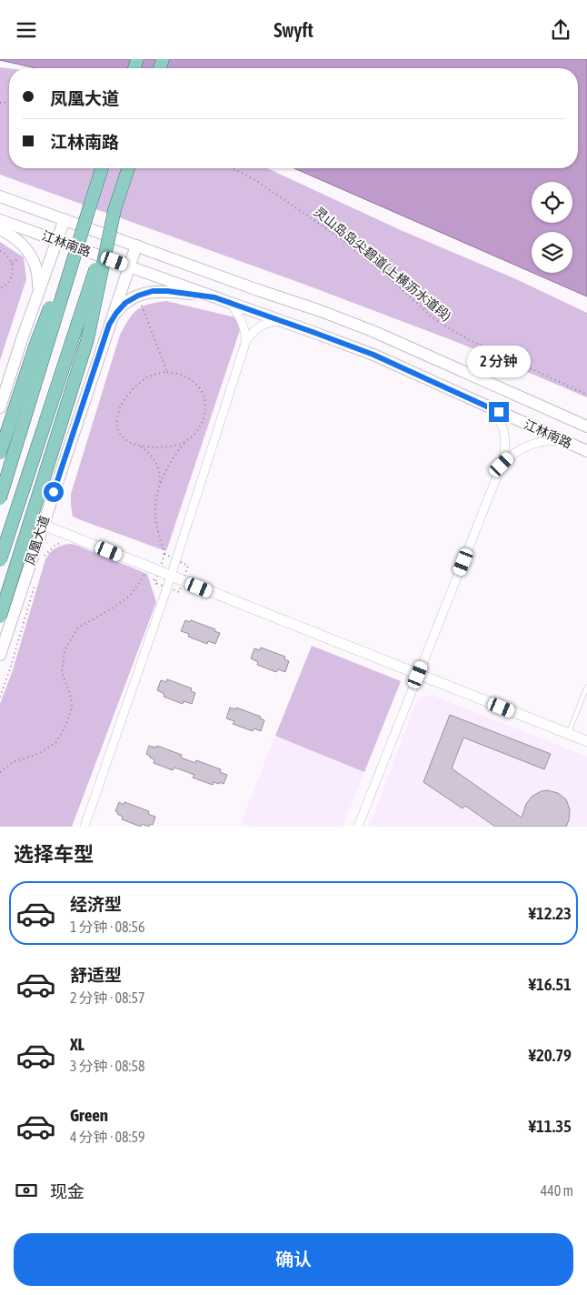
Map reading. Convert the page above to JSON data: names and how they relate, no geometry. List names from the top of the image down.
{
  "streets": {
    "main road": ["江林南路", "凤凰大道"],
    "path": ["灵山岛岛尖碧道(上横沥水道段)"]
  },
  "crossings": [
    ["江林南路", "凤凰大道"]
  ],
  "page": {
    "header": "Swyft",
    "banner": ["凤凰大道", "江林南路"],
    "bubble": "2 分钟",
    "heading": "选择车型",
    "list": [
      {
        "name": "经济型",
        "note": "1 分钟 · 08:56",
        "value": "¥12.23"
      },
      {
        "name": "舒适型",
        "note": "2 分钟 · 08:57",
        "value": "¥16.51"
      },
      {
        "name": "XL",
        "note": "3 分钟 · 08:58",
        "value": "¥20.79"
      },
      {
        "name": "Green",
        "note": "4 分钟 · 08:59",
        "value": "¥11.35"
      }
    ],
    "pay": ["现金", "440 m"],
    "buttons": "确认"
  }
}
